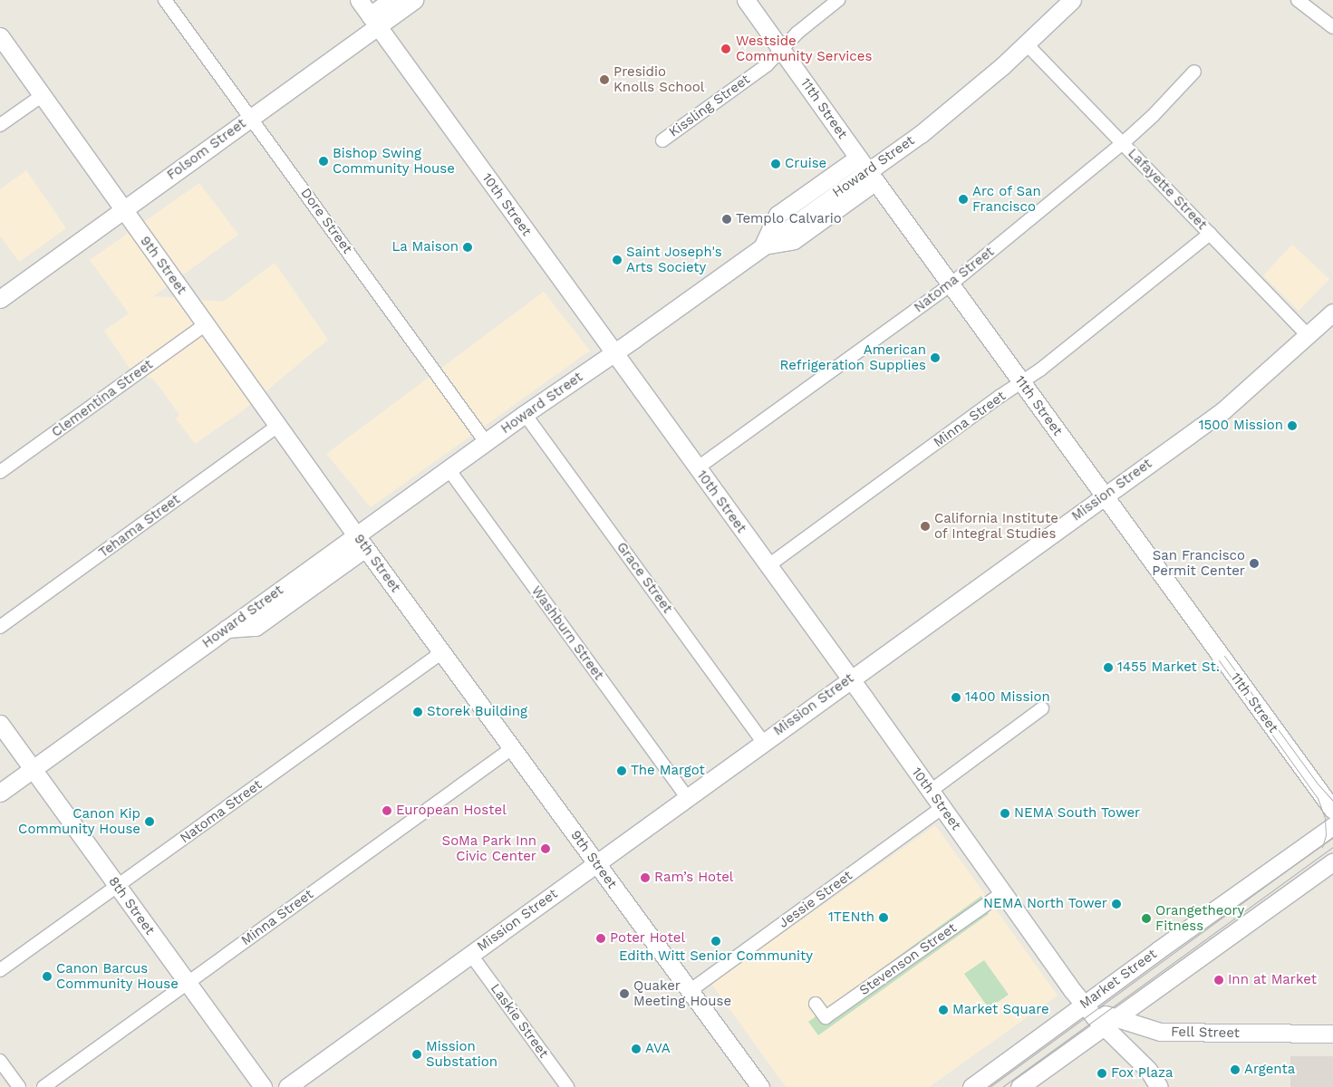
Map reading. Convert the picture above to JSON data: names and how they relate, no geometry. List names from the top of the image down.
{
  "streets": {
    "main road": [
      "11th Street",
      "Folsom Street",
      "Howard Street",
      "10th Street",
      "9th Street",
      "Mission Street",
      "8th Street",
      "Market Street",
      "Fell Street"
    ],
    "street": [
      "Kissling Street",
      "Lafayette Street",
      "Dore Street",
      "Natoma Street",
      "Clementina Street",
      "Minna Street",
      "Tehama Street",
      "Grace Street",
      "Washburn Street",
      "Jessie Street",
      "Stevenson Street",
      "Laskie Street"
    ]
  },
  "crossings": [
    ["Kissling Street", "11th Street"],
    ["11th Street", "Howard Street"],
    ["11th Street", "Natoma Street"],
    ["11th Street", "Minna Street"],
    ["11th Street", "Mission Street"],
    ["Folsom Street", "10th Street"],
    ["Folsom Street", "Dore Street"],
    ["Folsom Street", "9th Street"],
    ["Howard Street", "Lafayette Street"],
    ["Howard Street", "10th Street"],
    ["Howard Street", "Dore Street"],
    ["Howard Street", "9th Street"],
    ["Howard Street", "Grace Street"],
    ["Howard Street", "Washburn Street"],
    ["Howard Street", "8th Street"],
    ["Lafayette Street", "Natoma Street"],
    ["Lafayette Street", "Minna Street"],
    ["Lafayette Street", "Mission Street"],
    ["10th Street", "Natoma Street"],
    ["10th Street", "Minna Street"],
    ["10th Street", "Mission Street"],
    ["10th Street", "Jessie Street"],
    ["10th Street", "Stevenson Street"],
    ["10th Street", "Market Street"],
    ["10th Street", "Fell Street"],
    ["9th Street", "Natoma Street"],
    ["9th Street", "Clementina Street"],
    ["9th Street", "Minna Street"],
    ["9th Street", "Mission Street"],
    ["9th Street", "Tehama Street"],
    ["9th Street", "Jessie Street"],
    ["Natoma Street", "8th Street"],
    ["Minna Street", "8th Street"],
    ["Mission Street", "Grace Street"],
    ["Mission Street", "Washburn Street"],
    ["Mission Street", "Laskie Street"],
    ["Market Street", "Fell Street"]
  ],
  "places": [
    "Westside Community Services",
    "Presidio Knolls School",
    "Bishop Swing Community House",
    "Cruise",
    "Arc of San Francisco",
    "Templo Calvario",
    "La Maison",
    "Saint Joseph's Arts Society",
    "American Refrigeration Supplies",
    "1500 Mission",
    "California Institute of Integral Studies",
    "San Francisco Permit Center",
    "1455 Market St.",
    "1400 Mission",
    "Storek Building",
    "The Margot",
    "European Hostel",
    "NEMA South Tower",
    "Canon Kip Community House",
    "SoMa Park Inn Civic Center",
    "Ram’s Hotel",
    "NEMA North Tower",
    "1TENth",
    "Orangetheory Fitness",
    "Poter Hotel",
    "Edith Witt Senior Community",
    "Canon Barcus Community House",
    "Inn at Market",
    "Quaker Meeting House",
    "Market Square",
    "AVA",
    "Mission Substation",
    "Argenta",
    "Fox Plaza"
  ]
}
